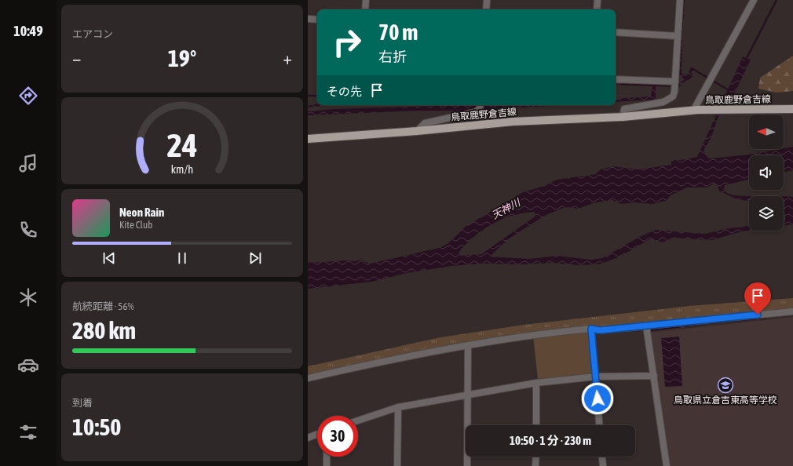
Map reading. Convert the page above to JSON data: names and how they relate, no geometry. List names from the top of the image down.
{
  "streets": {
    "main road": ["鳥取鹿野倉吉線"]
  },
  "water": ["天神川"],
  "places": {
    "school or university": ["鳥取県立倉吉東高等学校"]
  },
  "north": "left",
  "page": {
    "tabs": "10:49",
    "tile": [
      "エアコン",
      ["航続距離 · 56%", "280 km"],
      ["到着", "10:50"]
    ],
    "turn": ["70 m", "右折"],
    "heat": ["−", "19°", "+"],
    "then": "その先",
    "song": ["Neon Rain", "Kite Club"],
    "limit": "30",
    "trip": "10:50 · 1 分 · 230 m",
    "gauge": ["24", "km/h"]
  }
}
